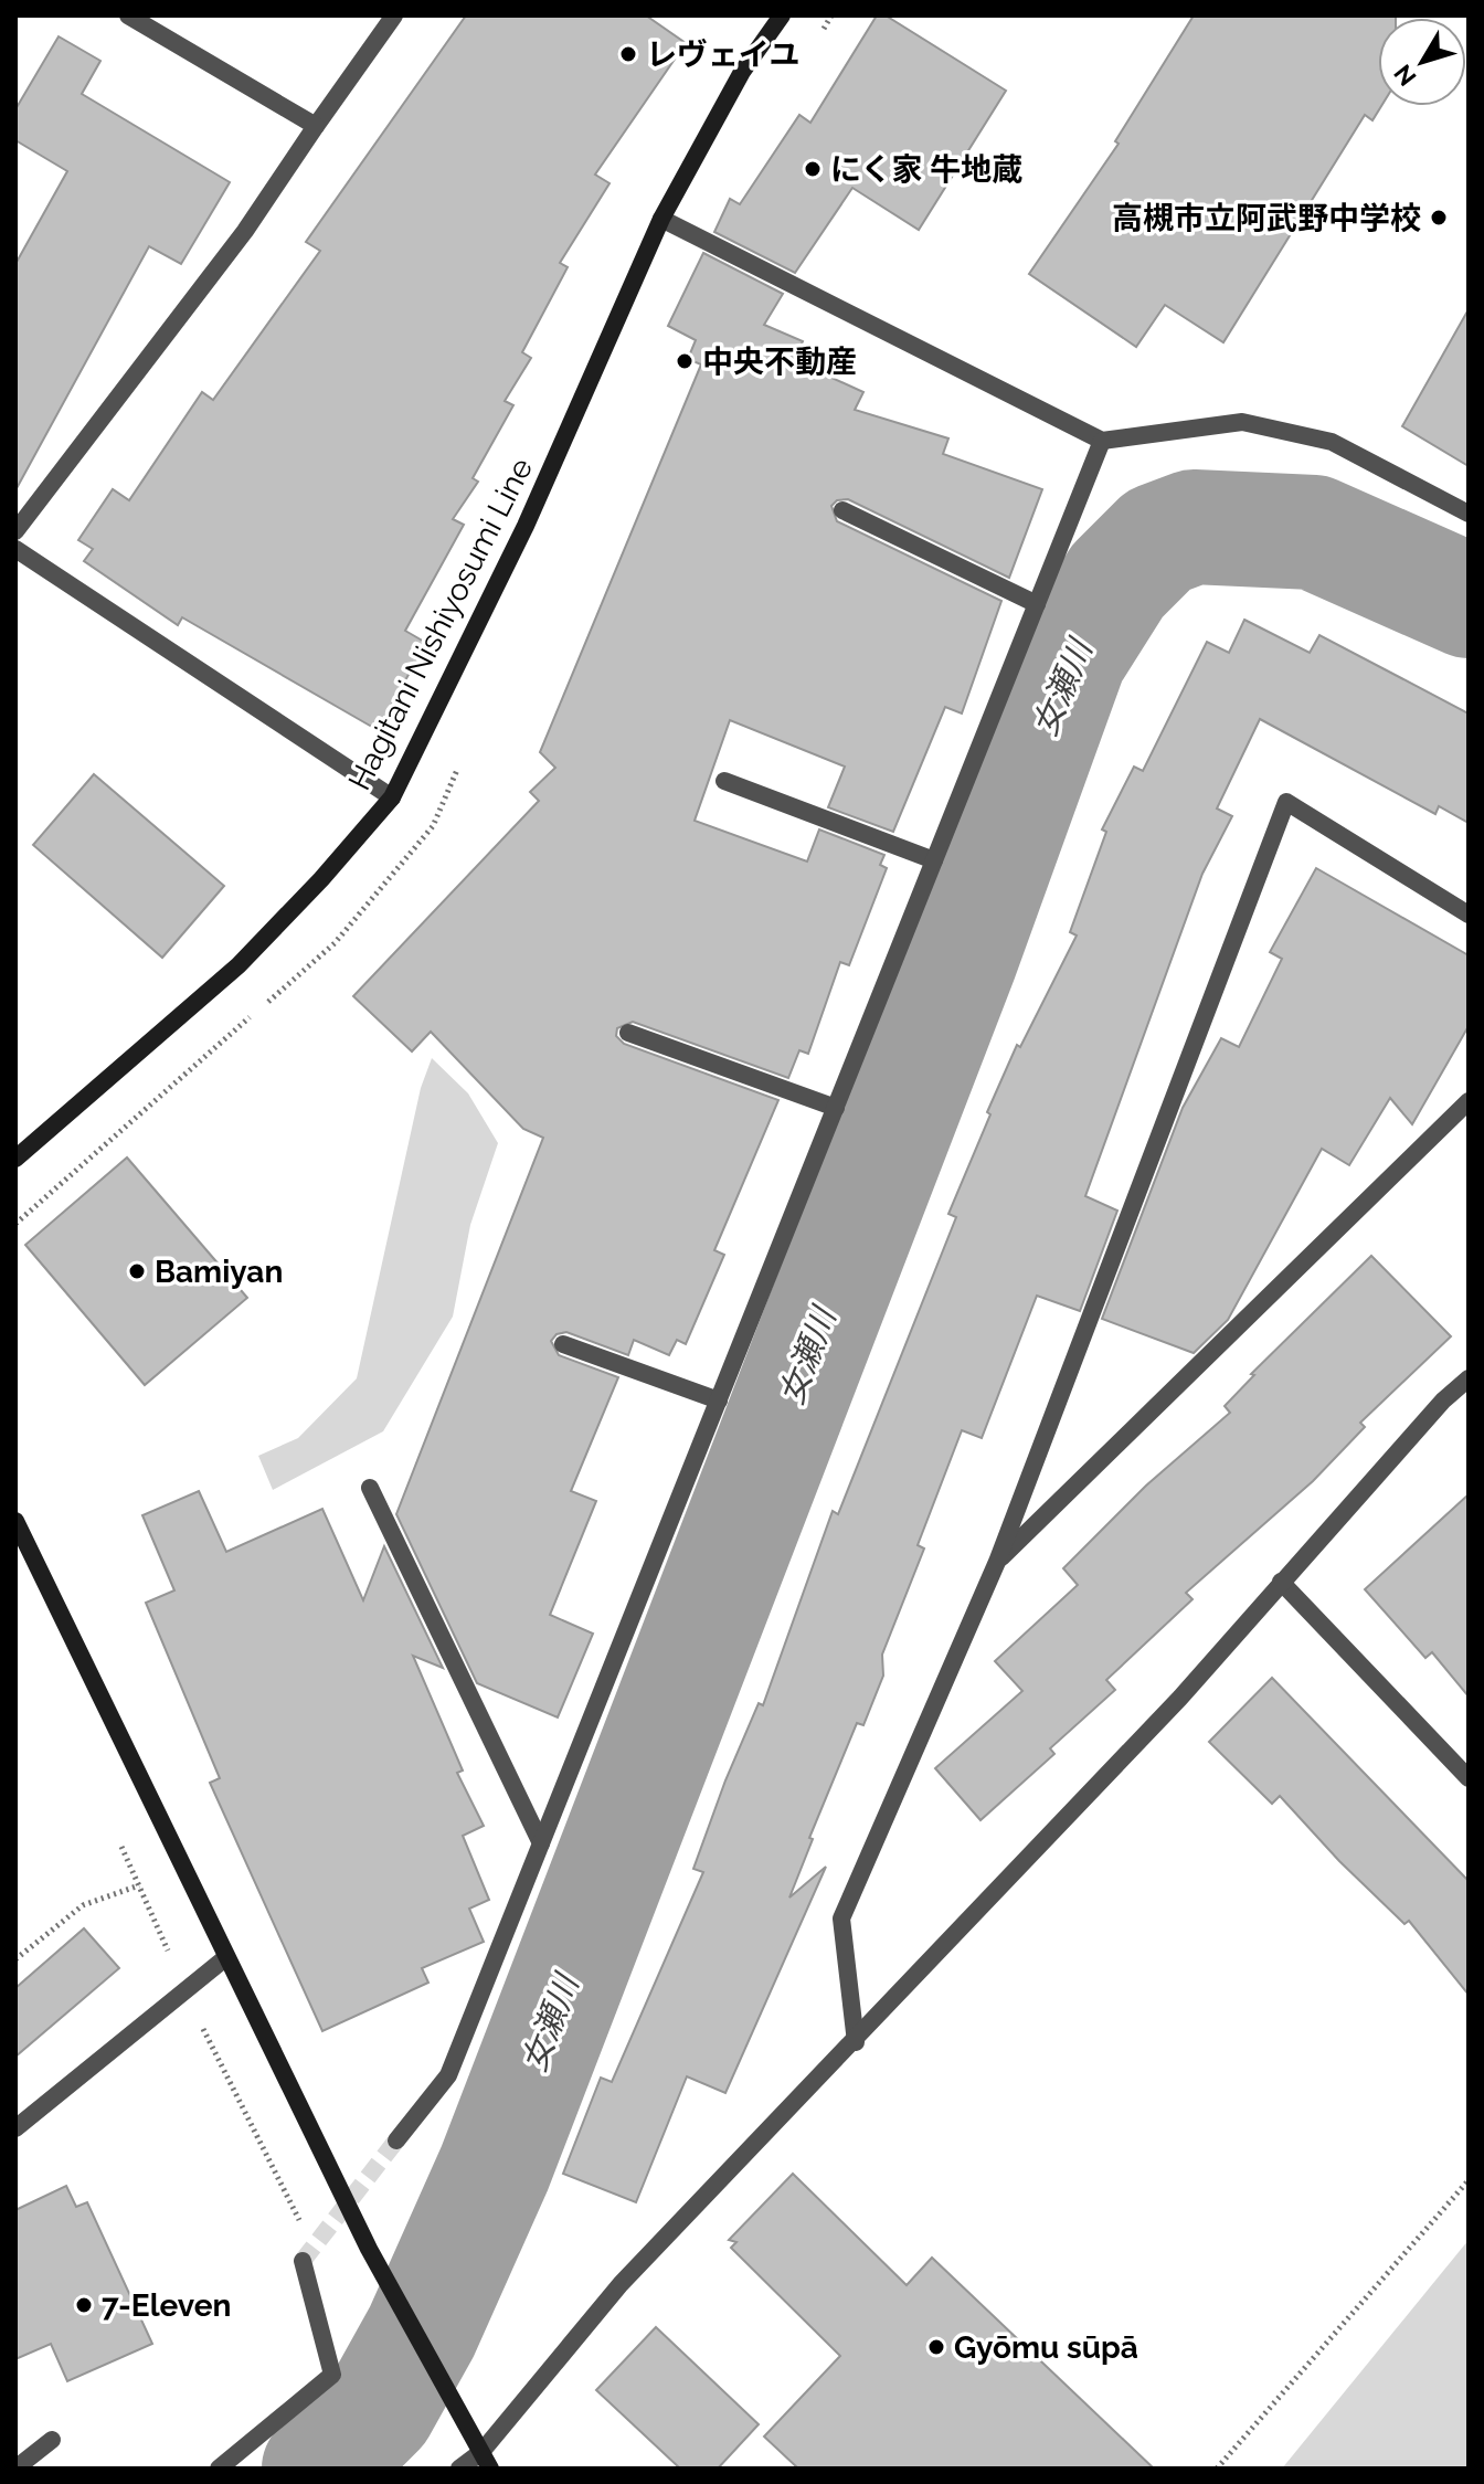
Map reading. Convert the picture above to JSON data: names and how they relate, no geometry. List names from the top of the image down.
{
  "streets": {
    "main road": ["Hagitani Nishiyosumi Line"]
  },
  "water": ["女瀬川"],
  "places": [
    "レヴェイユ",
    "にく家 牛地蔵",
    "高槻市立阿武野中学校",
    "中央不動産",
    "Bamiyan",
    "7-Eleven",
    "Gyōmu sūpā"
  ],
  "north": "bottom left"
}
